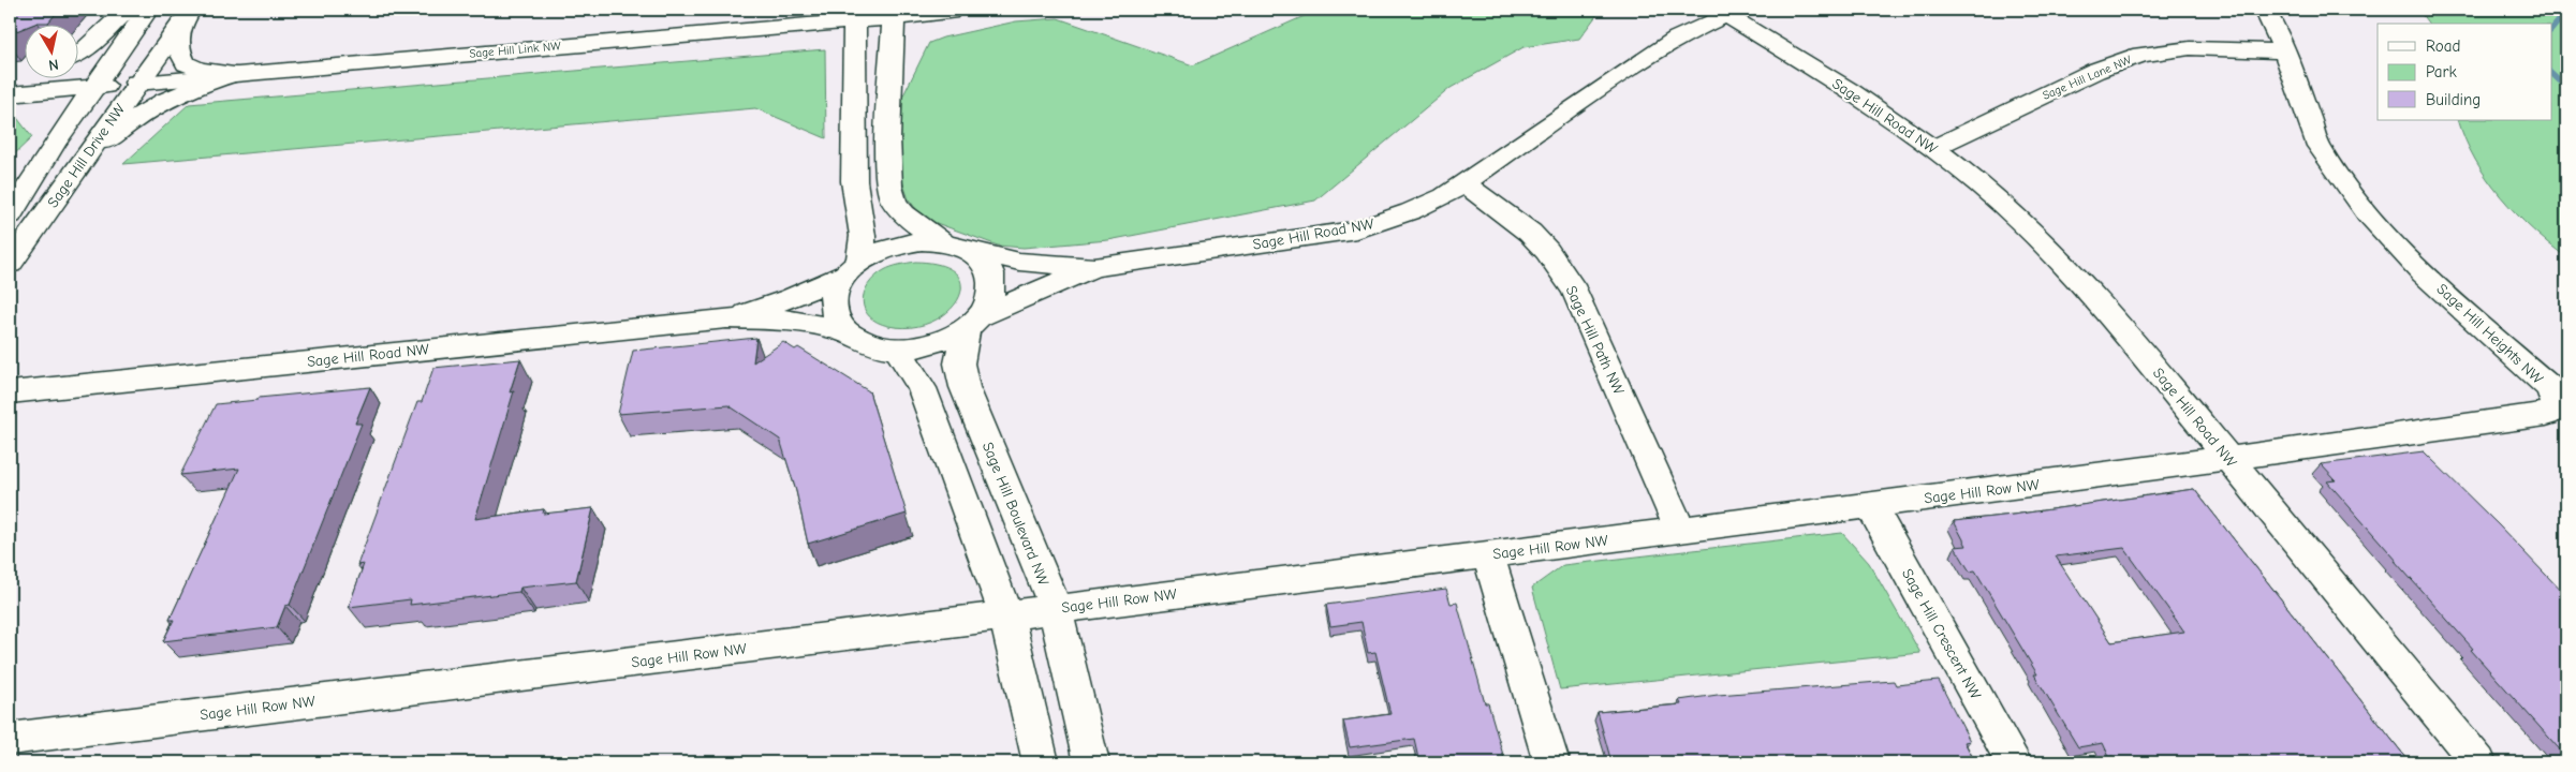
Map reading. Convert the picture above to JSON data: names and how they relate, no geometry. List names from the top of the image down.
{
  "streets": {
    "street": [
      "Sage Hill Link NW",
      "Sage Hill Lane NW",
      "Sage Hill Road NW",
      "Sage Hill Drive NW",
      "Sage Hill Heights NW",
      "Sage Hill Path NW",
      "Sage Hill Row NW",
      "Sage Hill Boulevard NW",
      "Sage Hill Crescent NW"
    ]
  },
  "crossings": [
    ["Sage Hill Link NW", "Sage Hill Drive NW"],
    ["Sage Hill Lane NW", "Sage Hill Road NW"],
    ["Sage Hill Lane NW", "Sage Hill Heights NW"],
    ["Sage Hill Road NW", "Sage Hill Heights NW"],
    ["Sage Hill Road NW", "Sage Hill Path NW"],
    ["Sage Hill Road NW", "Sage Hill Row NW"],
    ["Sage Hill Road NW", "Sage Hill Boulevard NW"],
    ["Sage Hill Heights NW", "Sage Hill Row NW"],
    ["Sage Hill Path NW", "Sage Hill Row NW"],
    ["Sage Hill Row NW", "Sage Hill Boulevard NW"],
    ["Sage Hill Row NW", "Sage Hill Crescent NW"]
  ],
  "legend": ["Road", "Park", "Building"],
  "north": "bottom"
}
